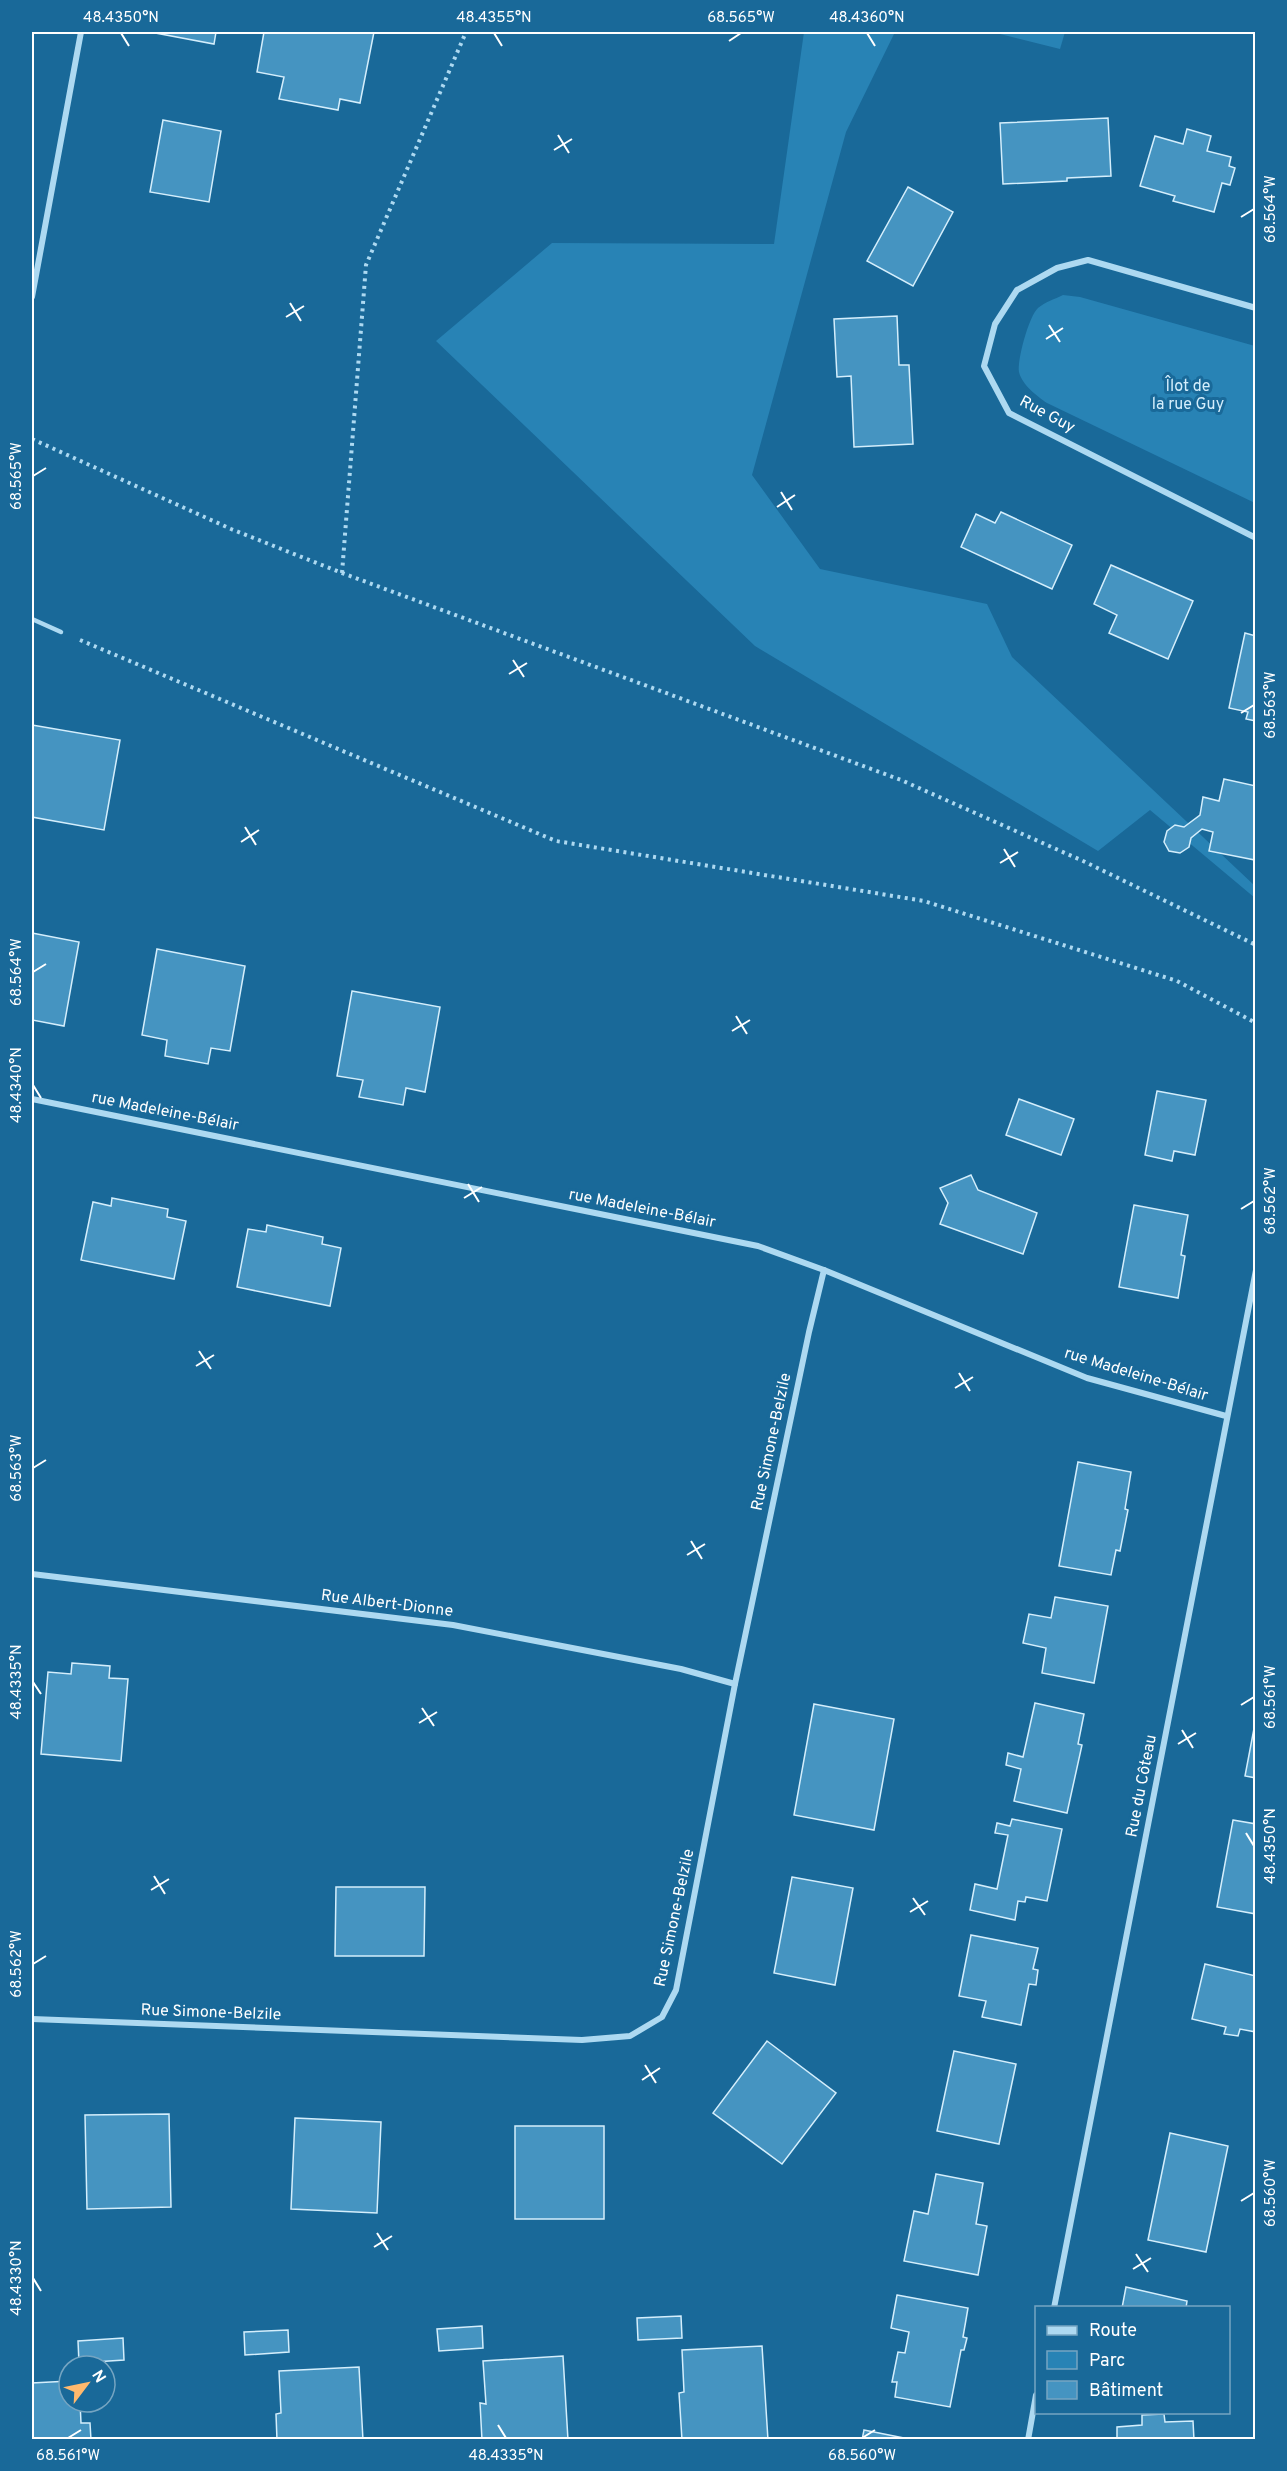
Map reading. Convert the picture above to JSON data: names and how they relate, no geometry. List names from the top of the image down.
{
  "streets": {
    "street": [
      "Rue Guy",
      "rue Madeleine-Bélair",
      "Rue Simone-Belzile",
      "Rue Albert-Dionne",
      "Rue du Côteau"
    ]
  },
  "crossings": [
    ["rue Madeleine-Bélair", "Rue Simone-Belzile"],
    ["rue Madeleine-Bélair", "Rue du Côteau"],
    ["Rue Simone-Belzile", "Rue Albert-Dionne"]
  ],
  "parks": ["Îlot de la rue Guy"],
  "legend": ["Route", "Parc", "Bâtiment"],
  "north": "top right",
  "coordinates": [
    "48.4350°N",
    "48.4355°N",
    "68.565°W",
    "48.4360°N",
    "68.564°W",
    "68.563°W",
    "48.4340°N",
    "68.562°W",
    "48.4335°N",
    "68.561°W",
    "68.560°W",
    "48.4330°N"
  ]
}
